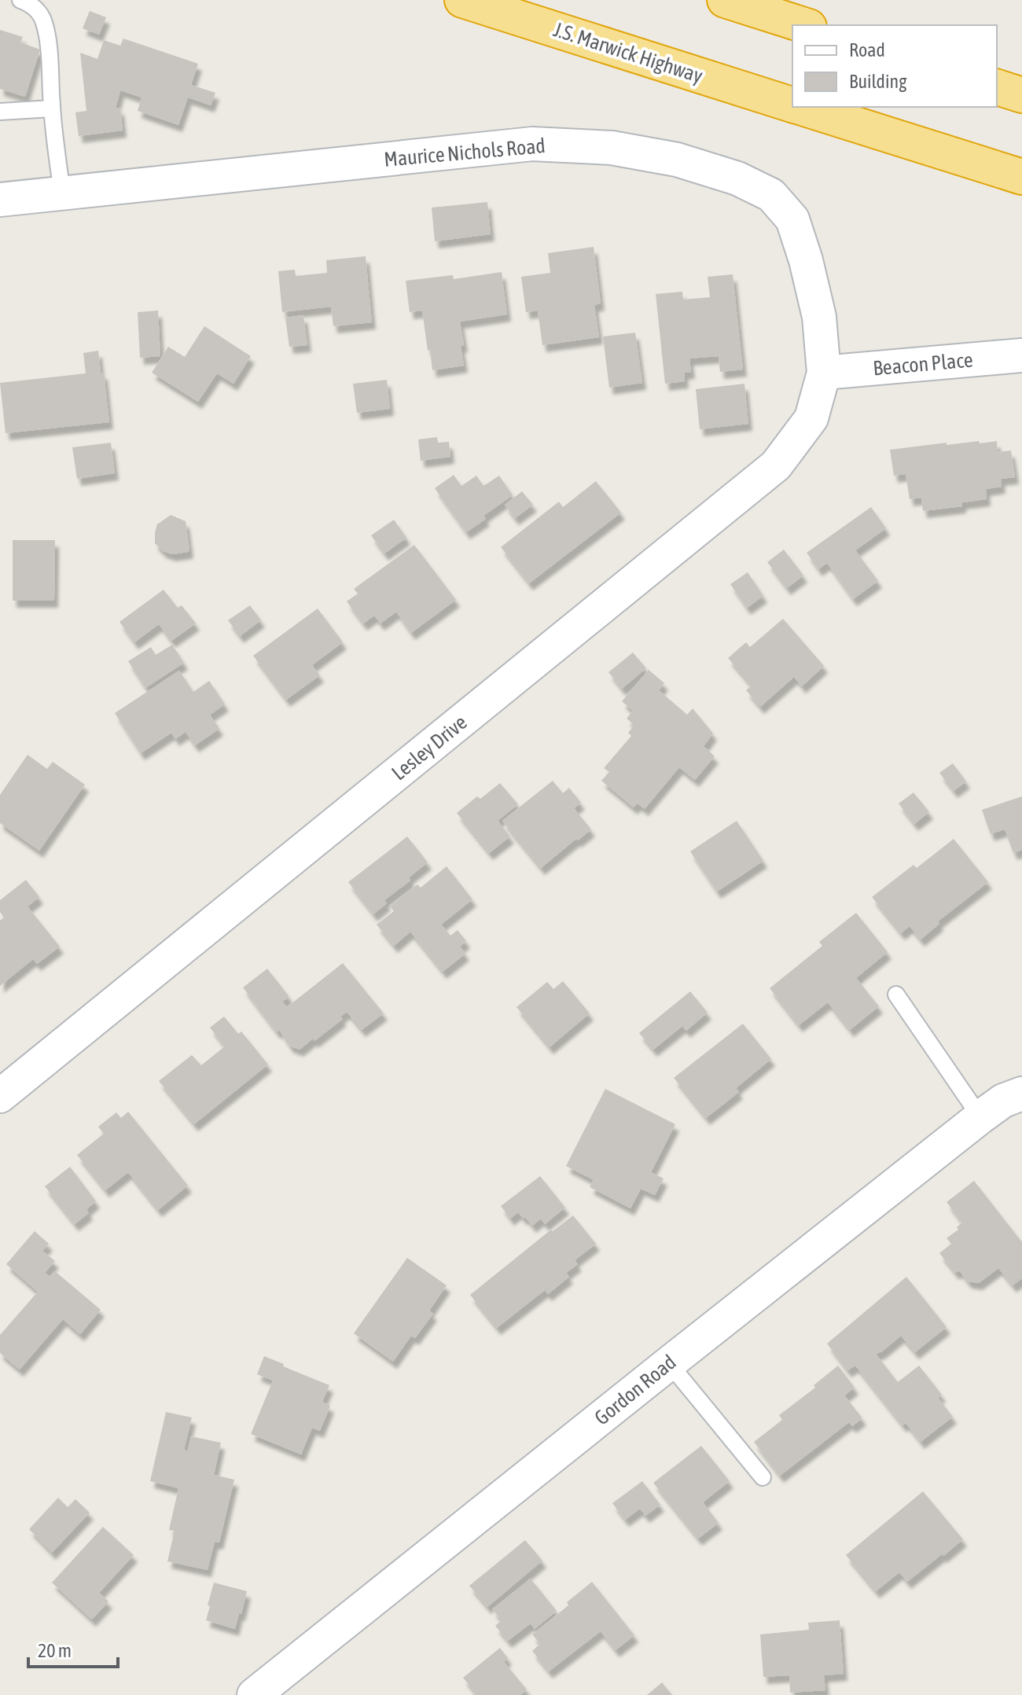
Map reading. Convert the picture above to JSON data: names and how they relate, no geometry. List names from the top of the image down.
{
  "streets": {
    "highway": ["J.S. Marwick Highway"],
    "street": [
      "Maurice Nichols Road",
      "Beacon Place",
      "Lesley Drive",
      "Gordon Road"
    ]
  },
  "crossings": [
    ["Maurice Nichols Road", "Beacon Place"],
    ["Maurice Nichols Road", "Lesley Drive"],
    ["Beacon Place", "Lesley Drive"]
  ],
  "legend": ["Road", "Building"],
  "scale_bar": "20 m"
}
